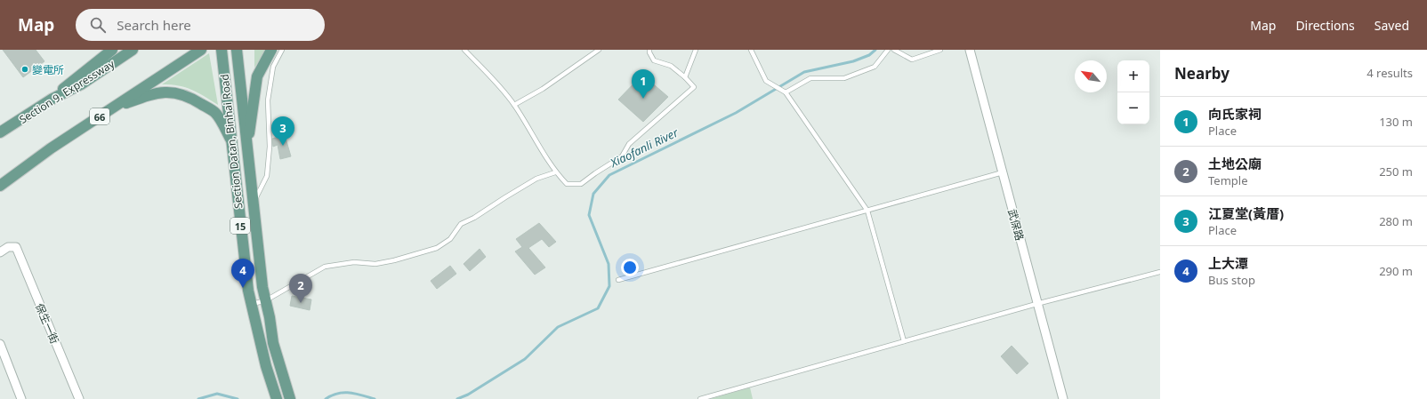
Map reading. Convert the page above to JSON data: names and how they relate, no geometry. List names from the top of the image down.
{
  "streets": {
    "main road": [
      "Section 9, Expressway",
      "66",
      "Section Datan, Binhai Road",
      "15"
    ],
    "street": ["武保路", "保生一街"]
  },
  "water": ["Xiaofanli River"],
  "places": ["變電所"],
  "north": "top left",
  "page": {
    "header": "Map",
    "search": "Search here",
    "nav": ["Map", "Directions", "Saved"],
    "heading": ["Nearby", "4 results"],
    "map_buttons": ["+", "−"],
    "pins": [
      "1",
      "3",
      "4",
      "2"
    ],
    "list": [
      {
        "mark": "1",
        "name": "向氏家祠",
        "note": "Place",
        "value": "130 m"
      },
      {
        "mark": "2",
        "name": "土地公廟",
        "note": "Temple",
        "value": "250 m"
      },
      {
        "mark": "3",
        "name": "江夏堂(黃厝)",
        "note": "Place",
        "value": "280 m"
      },
      {
        "mark": "4",
        "name": "上大潭",
        "note": "Bus stop",
        "value": "290 m"
      }
    ]
  }
}
